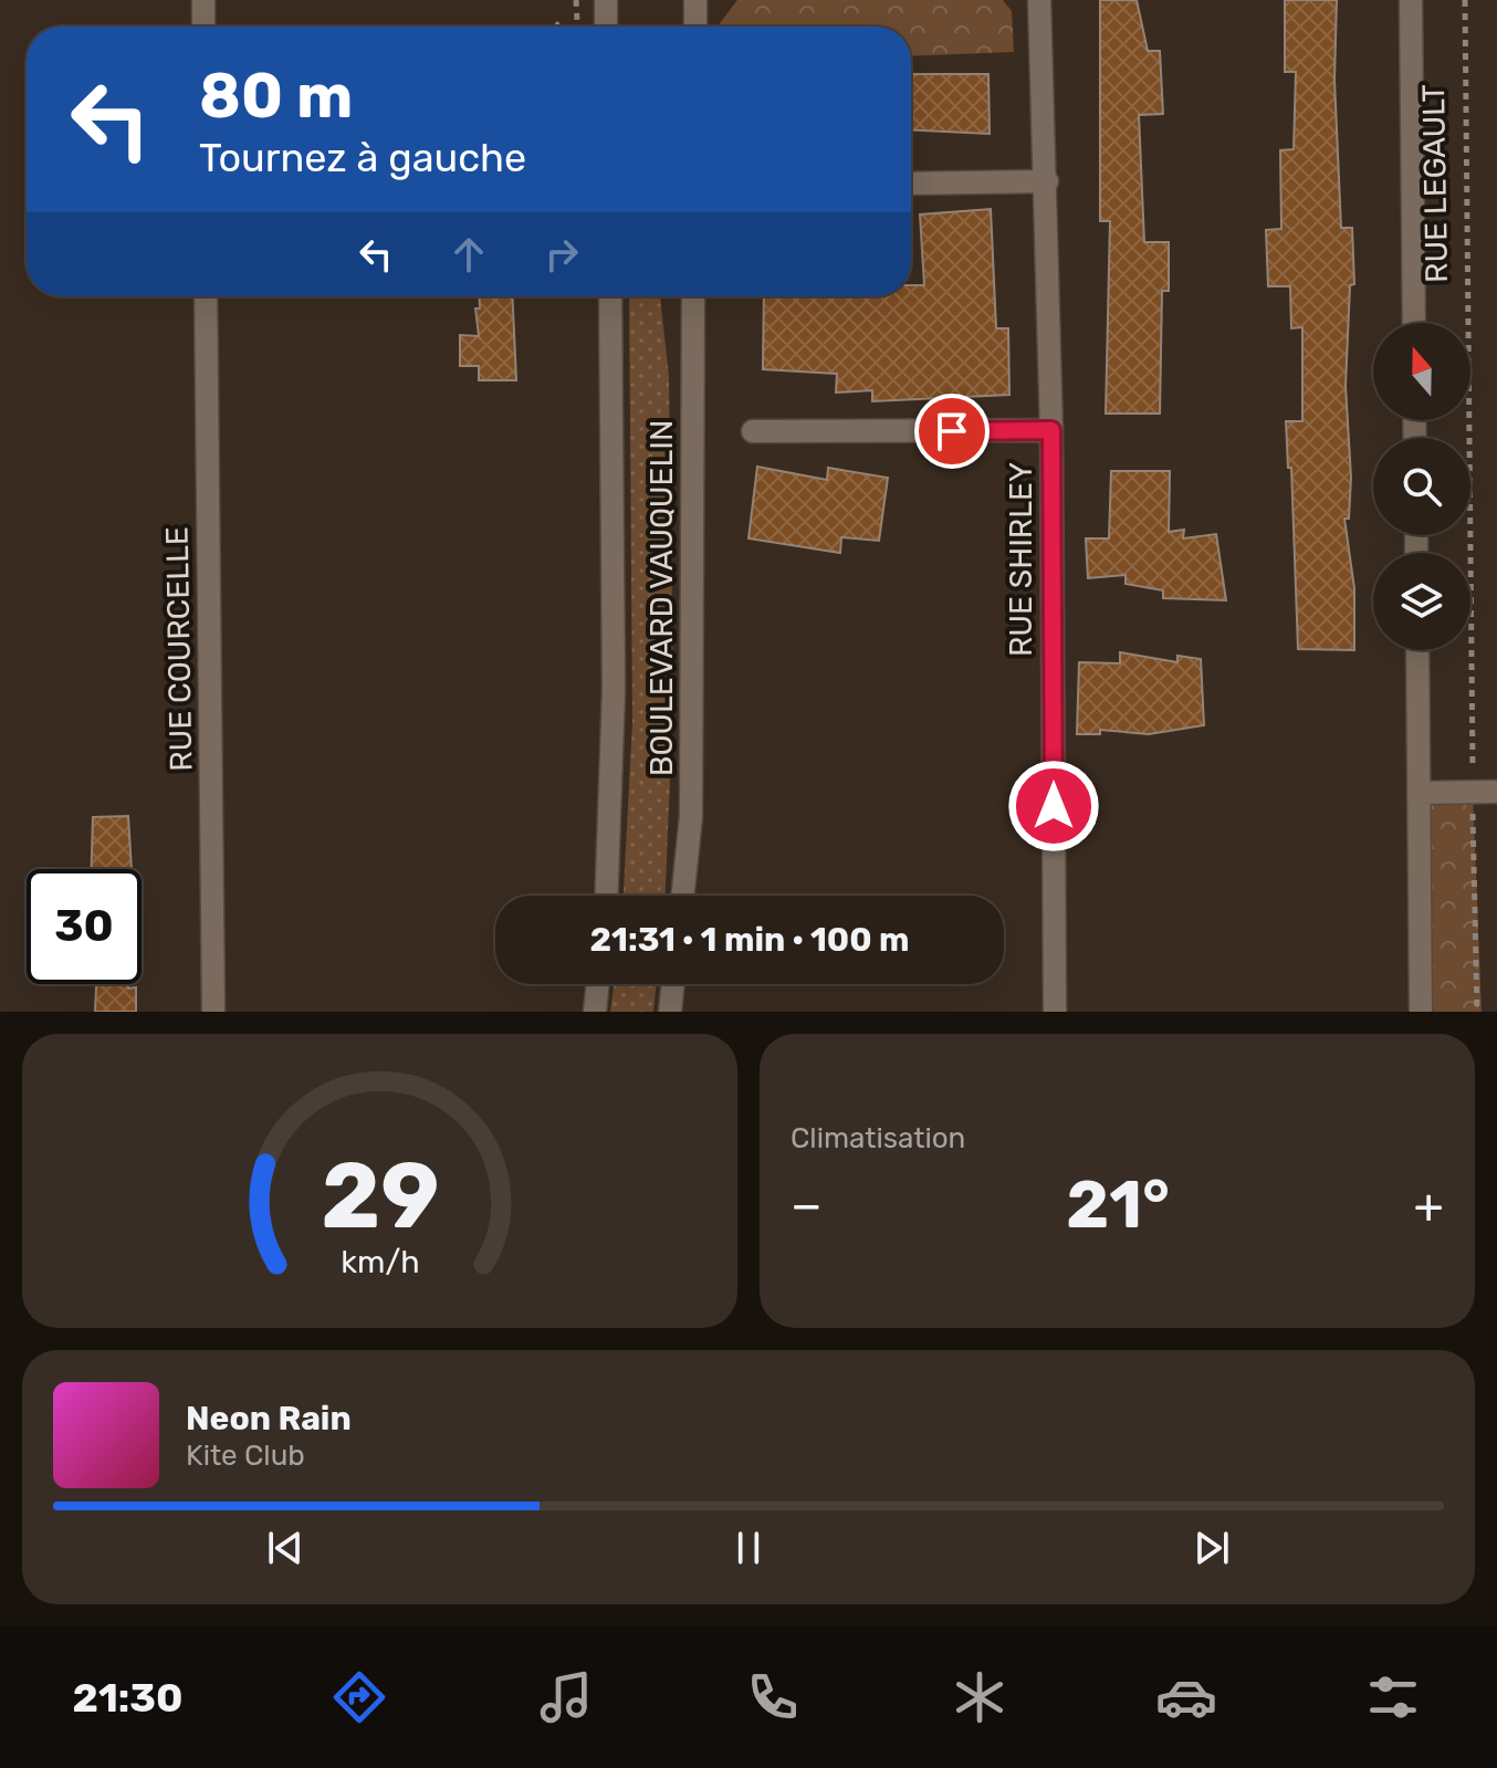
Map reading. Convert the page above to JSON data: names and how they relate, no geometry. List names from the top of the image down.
{
  "streets": {
    "street": [
      "RUE LEGAULT",
      "RUE SHIRLEY",
      "BOULEVARD VAUQUELIN",
      "RUE COURCELLE"
    ]
  },
  "north": "top",
  "page": {
    "turn": ["80 m", "Tournez à gauche"],
    "limit": "30",
    "trip": "21:31 · 1 min · 100 m",
    "tile": "Climatisation",
    "heat": ["−", "21°", "+"],
    "song": ["Neon Rain", "Kite Club"],
    "tabs": "21:30",
    "gauge": ["29", "km/h"]
  }
}
